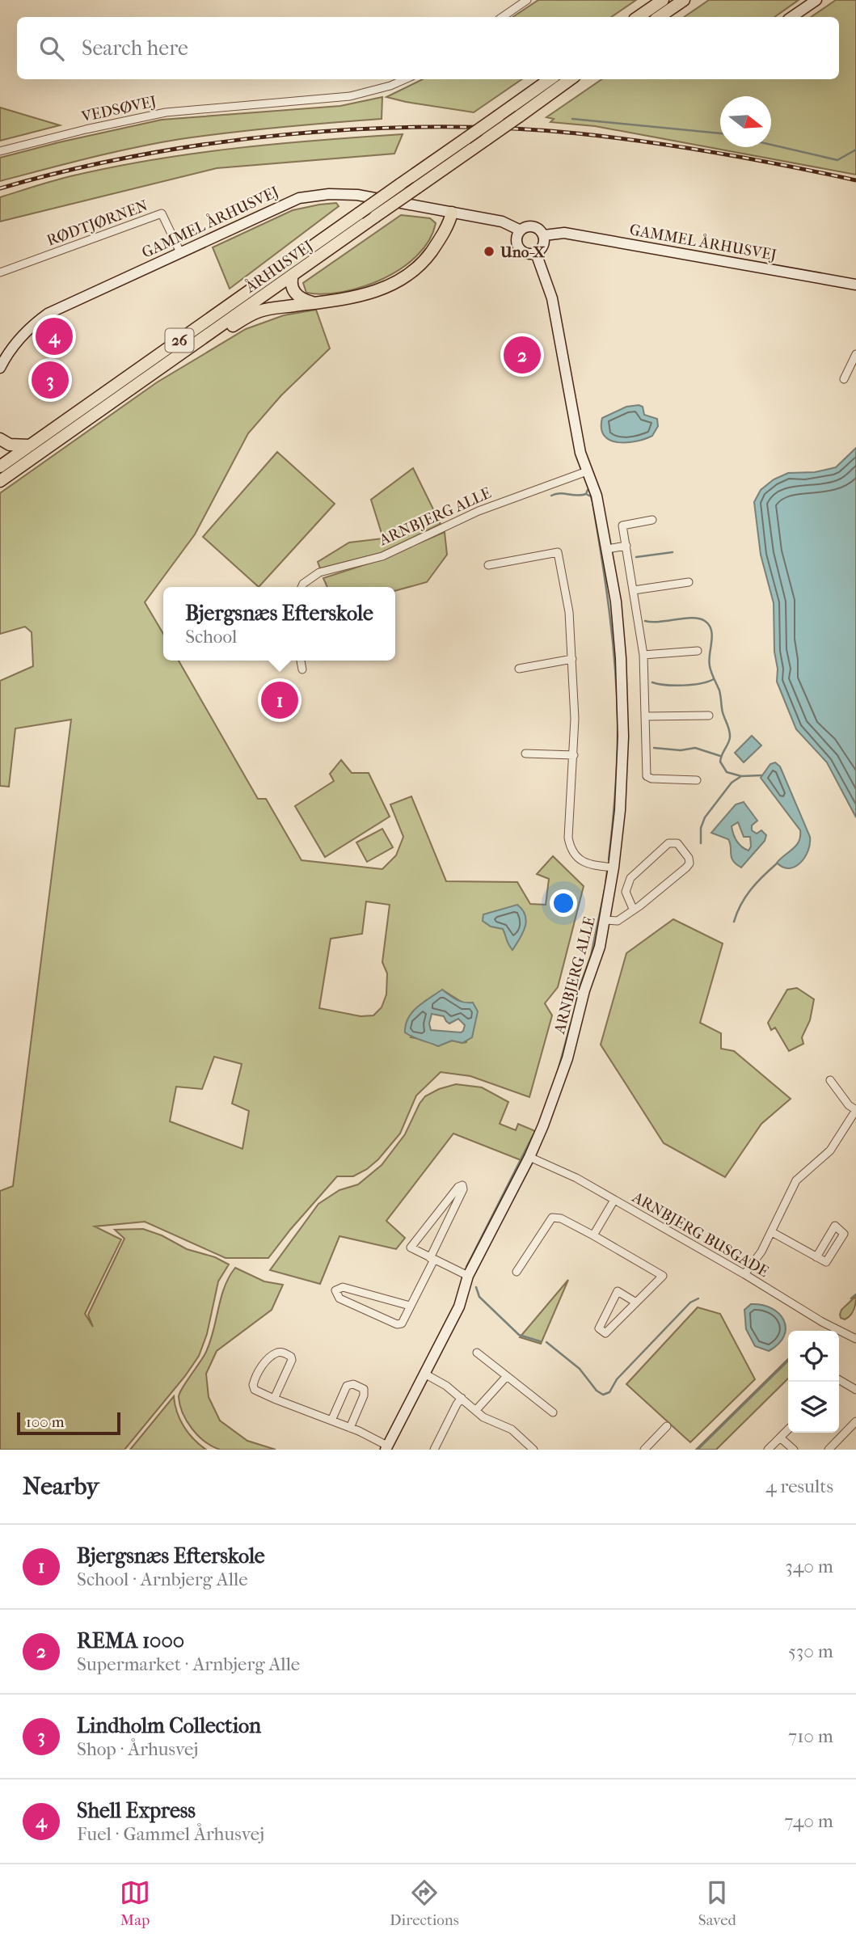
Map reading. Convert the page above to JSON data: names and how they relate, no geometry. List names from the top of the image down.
{
  "streets": {
    "main road": ["ÅRHUSVEJ", "26"],
    "street": [
      "VEDSØVEJ",
      "GAMMEL ÅRHUSVEJ",
      "RØDTJØRNEN",
      "ARNBJERG ALLE",
      "ARNBJERG BUSGADE"
    ]
  },
  "crossings": [
    ["GAMMEL ÅRHUSVEJ", "RØDTJØRNEN"],
    ["GAMMEL ÅRHUSVEJ", "ARNBJERG ALLE"],
    ["ARNBJERG ALLE", "ARNBJERG BUSGADE"]
  ],
  "places": ["Uno-X"],
  "scale_bar": "100 m",
  "north": "right",
  "page": {
    "search": "Search here",
    "pins": [
      "4",
      "2",
      "3",
      "1"
    ],
    "popup": ["Bjergsnæs Efterskole", "School"],
    "scale": "100 m",
    "heading": ["Nearby", "4 results"],
    "list": [
      {
        "mark": "1",
        "name": "Bjergsnæs Efterskole",
        "note": "School · Arnbjerg Alle",
        "value": "340 m"
      },
      {
        "mark": "2",
        "name": "REMA 1000",
        "note": "Supermarket · Arnbjerg Alle",
        "value": "530 m"
      },
      {
        "mark": "3",
        "name": "Lindholm Collection",
        "note": "Shop · Århusvej",
        "value": "710 m"
      },
      {
        "mark": "4",
        "name": "Shell Express",
        "note": "Fuel · Gammel Århusvej",
        "value": "740 m"
      }
    ],
    "nav": ["Map", "Directions", "Saved"]
  }
}
